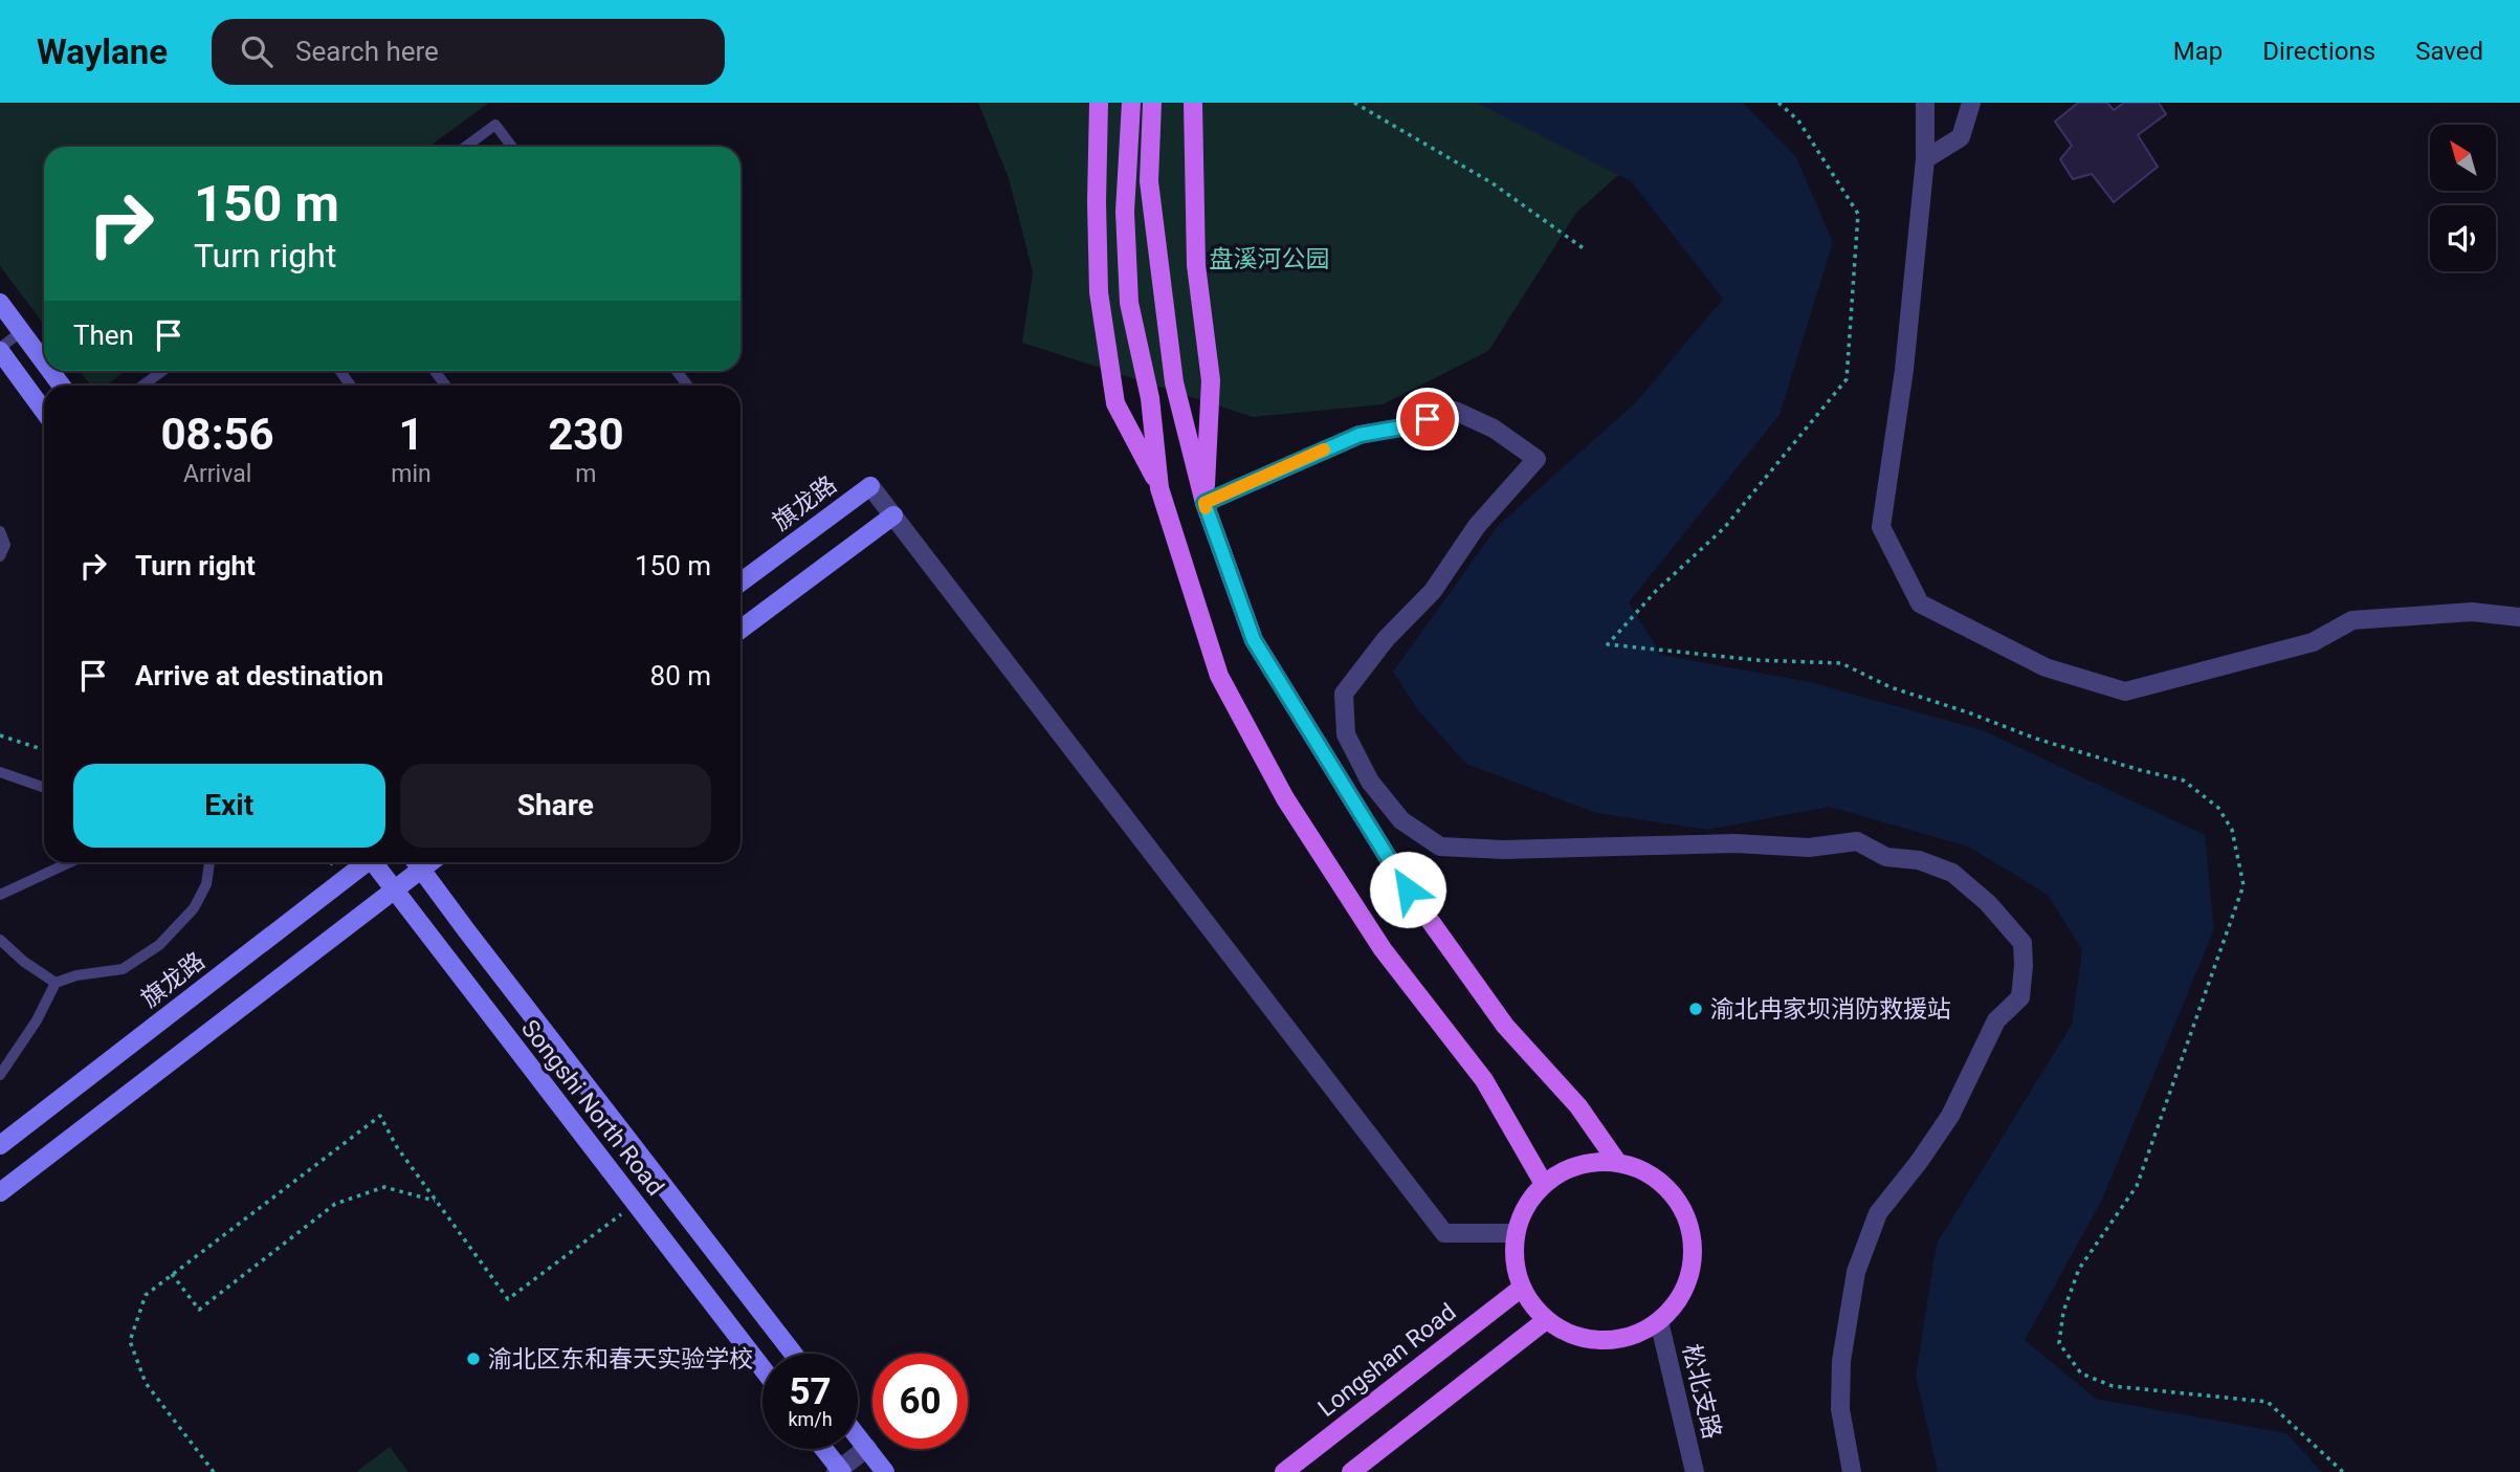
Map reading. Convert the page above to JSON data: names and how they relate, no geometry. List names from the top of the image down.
{
  "streets": {
    "main road": ["旗龙路", "Songshi North Road", "Longshan Road"],
    "street": ["松北支路"]
  },
  "crossings": [
    ["Longshan Road", "松北支路"]
  ],
  "parks": ["盘溪河公园"],
  "places": ["渝北冉家坝消防救援站", "渝北区东和春天实验学校"],
  "north": "top left",
  "page": {
    "header": "Waylane",
    "search": "Search here",
    "nav": ["Map", "Directions", "Saved"],
    "turn": ["150 m", "Turn right"],
    "then": "Then",
    "eta": [
      "08:56",
      "Arrival",
      "1",
      "min",
      "230",
      "m"
    ],
    "list": [
      {
        "name": "Turn right",
        "value": "150 m"
      },
      {
        "name": "Arrive at destination",
        "value": "80 m"
      }
    ],
    "buttons": ["Exit", "Share"],
    "speed": "57 km/h",
    "limit": "60"
  }
}
